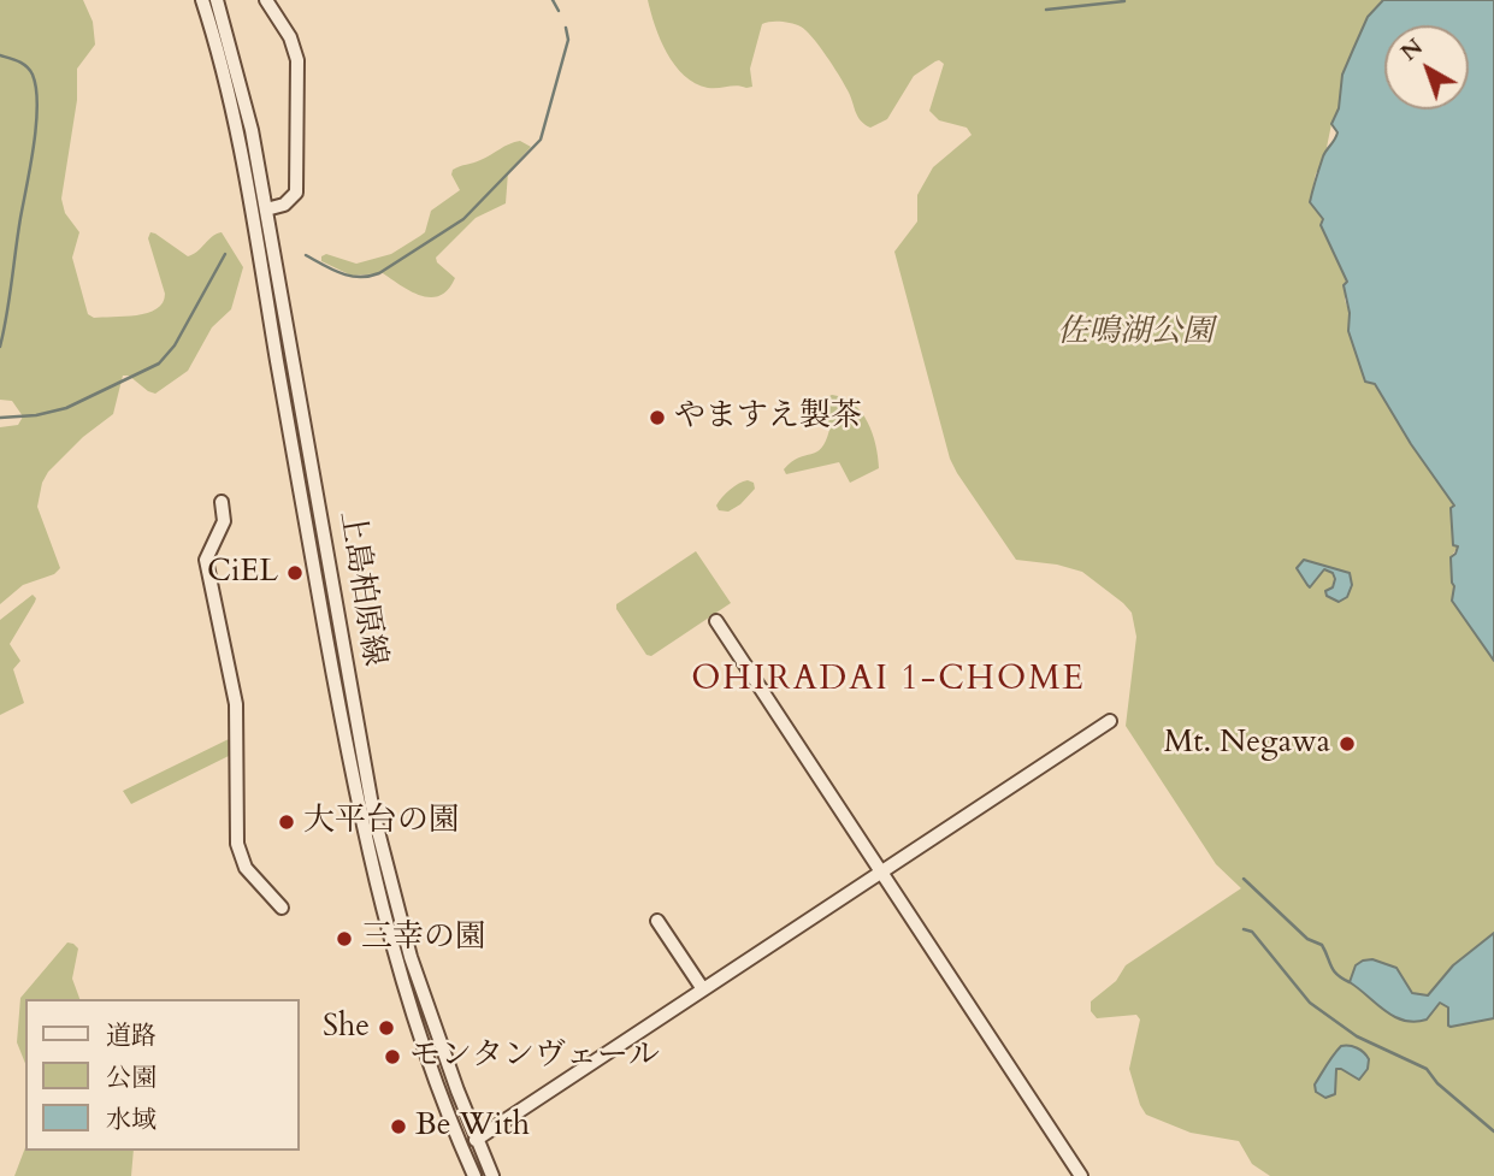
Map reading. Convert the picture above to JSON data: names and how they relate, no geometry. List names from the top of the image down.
{
  "streets": {
    "street": ["上島柏原線"]
  },
  "districts": ["OHIRADAI 1-CHOME"],
  "parks": ["佐鳴湖公園"],
  "places": [
    "やますえ製茶",
    "CiEL",
    "Mt. Negawa",
    "大平台の園",
    "三幸の園",
    "She",
    "モンタンヴェール",
    "Be With"
  ],
  "legend": ["道路", "公園", "水域"],
  "north": "top left"
}
